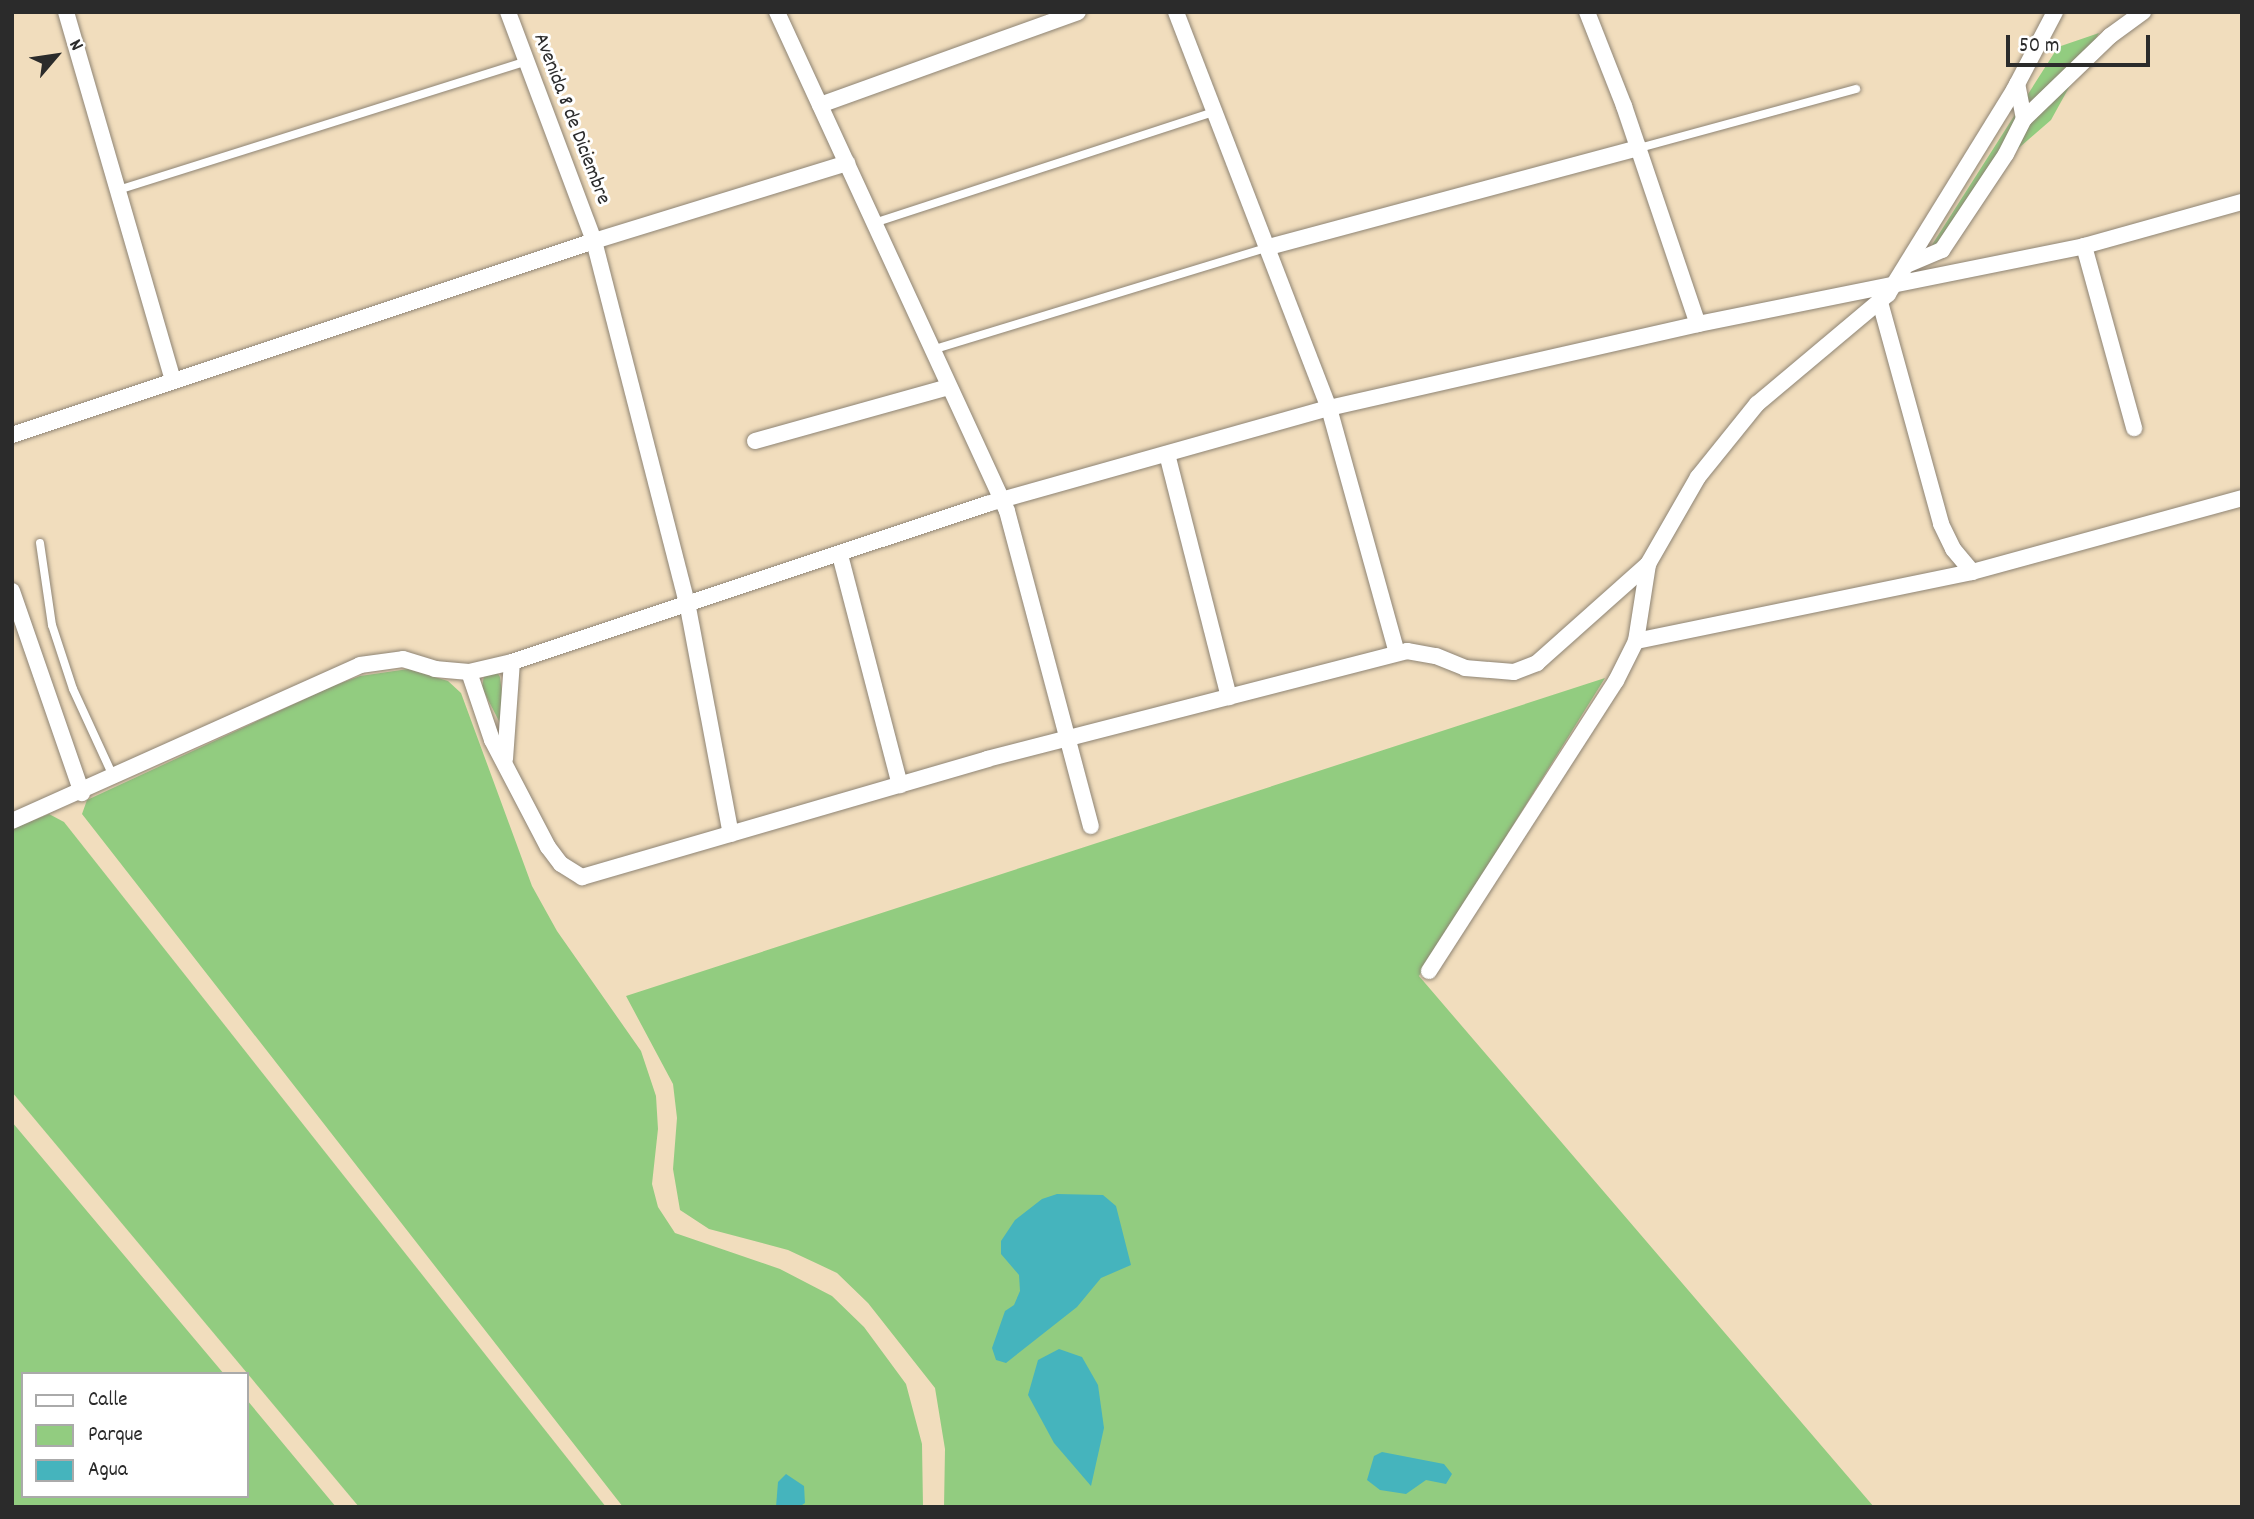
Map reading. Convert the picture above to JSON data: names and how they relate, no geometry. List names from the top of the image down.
{
  "streets": {
    "street": ["Avenida 8 de Diciembre"]
  },
  "legend": ["Calle", "Parque", "Agua"],
  "scale_bar": "50 m",
  "north": "top right"
}
